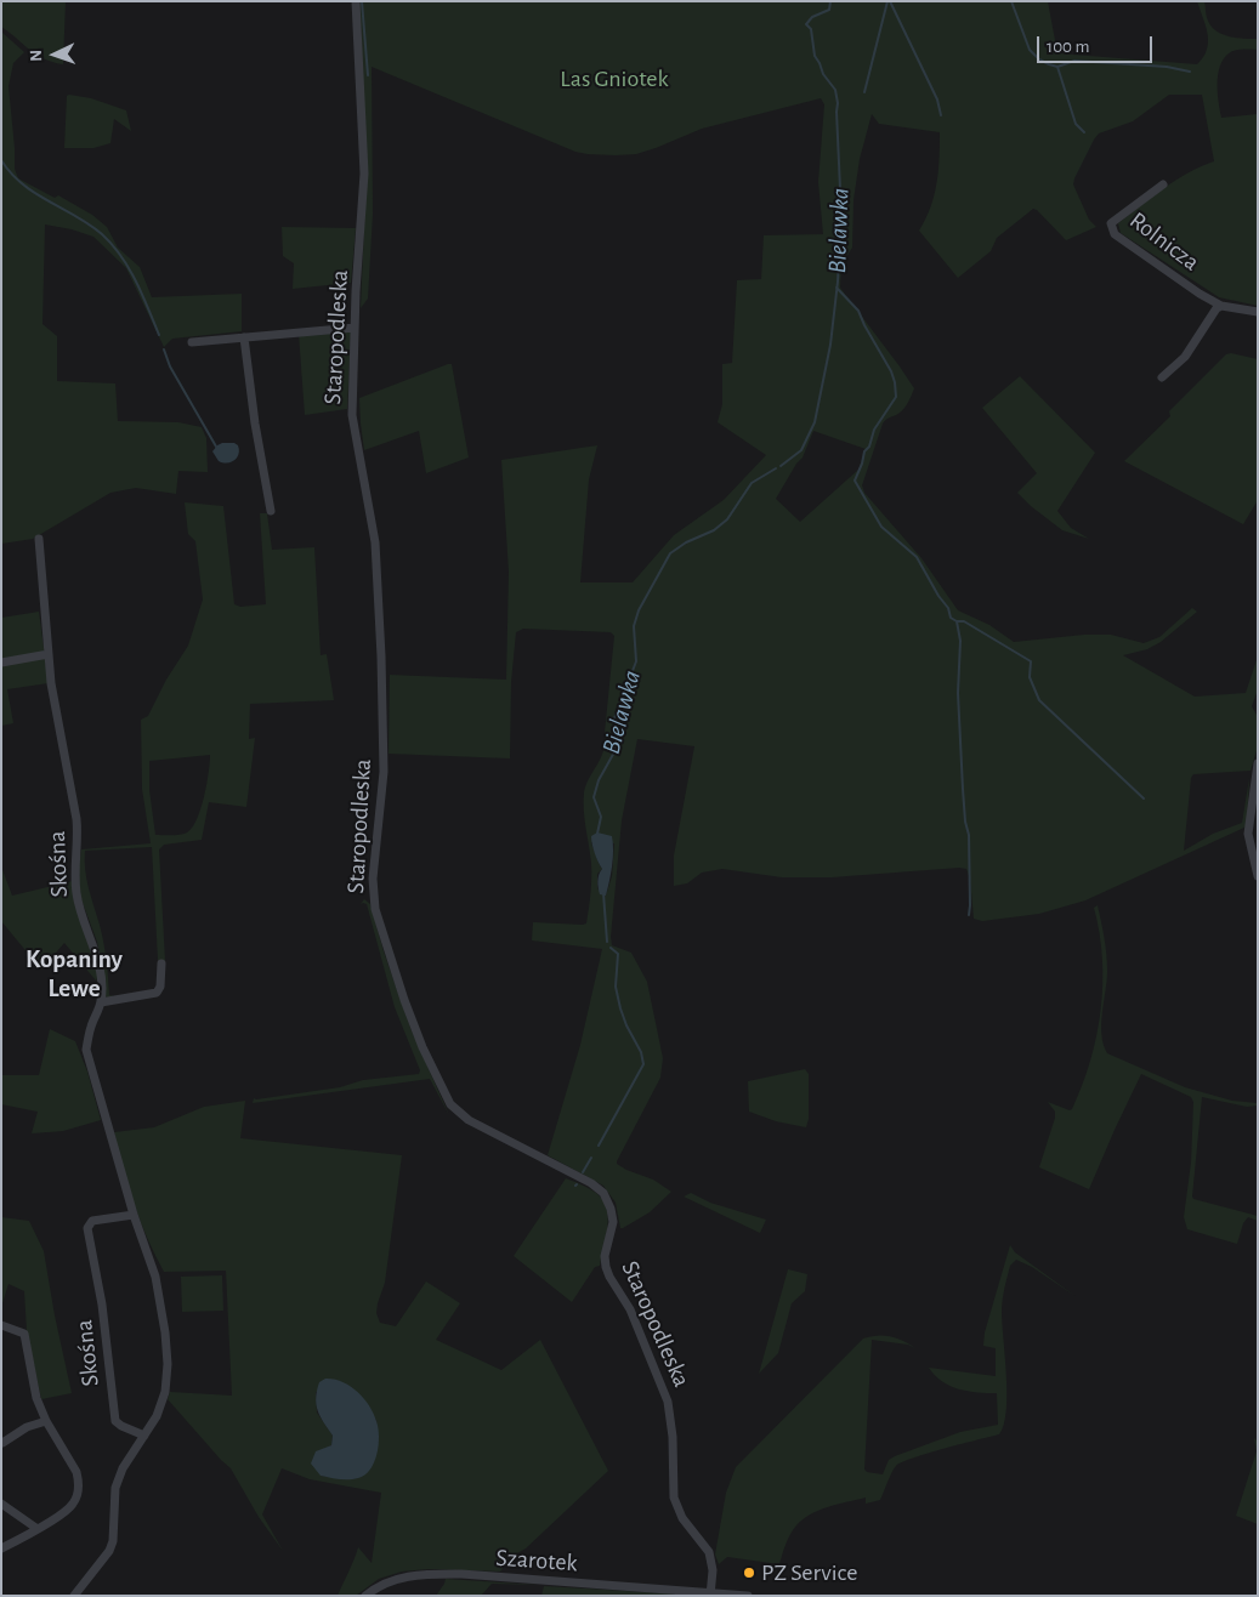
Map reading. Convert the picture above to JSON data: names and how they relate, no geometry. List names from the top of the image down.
{
  "streets": {
    "street": [
      "Rolnicza",
      "Staropodleska",
      "Skośna",
      "Szarotek"
    ]
  },
  "crossings": [
    ["Staropodleska", "Szarotek"]
  ],
  "districts": ["Kopaniny Lewe"],
  "water": ["Bielawka"],
  "parks": ["Las Gniotek"],
  "places": ["PZ Service"],
  "scale_bar": "100 m",
  "north": "left"
}
